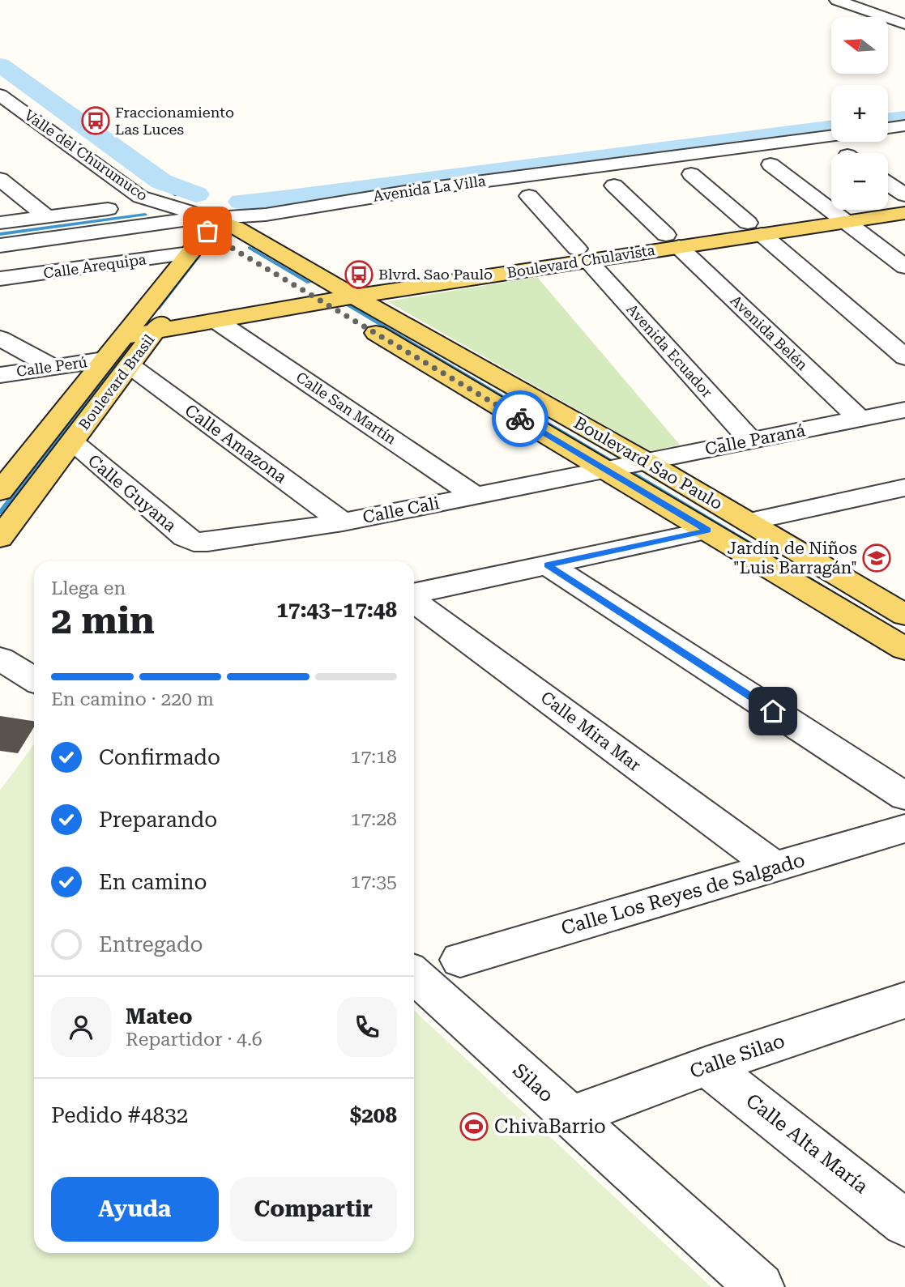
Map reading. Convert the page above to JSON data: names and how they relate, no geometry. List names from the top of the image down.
{
  "streets": {
    "main road": ["Boulevard Chulavista", "Boulevard Brasil", "Boulevard Sao Paulo"],
    "street": [
      "Valle del Churumuco",
      "Avenida La Villa",
      "Calle Arequipa",
      "Avenida Belén",
      "Avenida Ecuador",
      "Calle Perú",
      "Calle San Martín",
      "Calle Paraná",
      "Calle Amazona",
      "Calle Guyana",
      "Calle Cali",
      "Calle Mira Mar",
      "Calle Los Reyes de Salgado",
      "Calle Silao",
      "Silao",
      "Calle Alta María"
    ]
  },
  "crossings": [
    ["Valle del Churumuco", "Avenida La Villa"],
    ["Valle del Churumuco", "Boulevard Brasil"],
    ["Valle del Churumuco", "Boulevard Sao Paulo"],
    ["Avenida La Villa", "Boulevard Brasil"],
    ["Avenida La Villa", "Boulevard Sao Paulo"],
    ["Boulevard Chulavista", "Avenida Belén"],
    ["Boulevard Chulavista", "Avenida Ecuador"],
    ["Boulevard Chulavista", "Boulevard Brasil"],
    ["Boulevard Chulavista", "Calle San Martín"],
    ["Boulevard Chulavista", "Boulevard Sao Paulo"],
    ["Calle Arequipa", "Boulevard Brasil"],
    ["Avenida Belén", "Calle Paraná"],
    ["Avenida Ecuador", "Calle Paraná"],
    ["Calle Perú", "Boulevard Brasil"],
    ["Boulevard Brasil", "Calle Amazona"],
    ["Boulevard Brasil", "Boulevard Sao Paulo"],
    ["Boulevard Brasil", "Calle Guyana"],
    ["Calle San Martín", "Calle Cali"],
    ["Calle Paraná", "Boulevard Sao Paulo"],
    ["Calle Paraná", "Calle Cali"],
    ["Calle Amazona", "Calle Cali"],
    ["Boulevard Sao Paulo", "Calle Cali"],
    ["Calle Guyana", "Calle Cali"],
    ["Calle Mira Mar", "Calle Los Reyes de Salgado"],
    ["Calle Silao", "Silao"],
    ["Calle Silao", "Calle Alta María"]
  ],
  "places": {
    "bus stop": ["Fraccionamiento Las Luces", "Blvrd. Sao Paulo"],
    "school or university": ["Jardín de Niños \"Luis Barragán\""],
    "sports": ["ChivaBarrio"]
  },
  "north": "left",
  "page": {
    "map_buttons": ["+", "−"],
    "heading": ["2 min", "Llega en", "17:43–17:48"],
    "panel": [
      "Mateo",
      "Repartidor · 4.6",
      "Pedido #4832",
      "$208"
    ],
    "bar": "En camino · 220 m",
    "list": [
      ["Confirmado", "17:18"],
      ["Preparando", "17:28"],
      ["En camino", "17:35"],
      "Entregado"
    ],
    "buttons": ["Ayuda", "Compartir"]
  }
}
